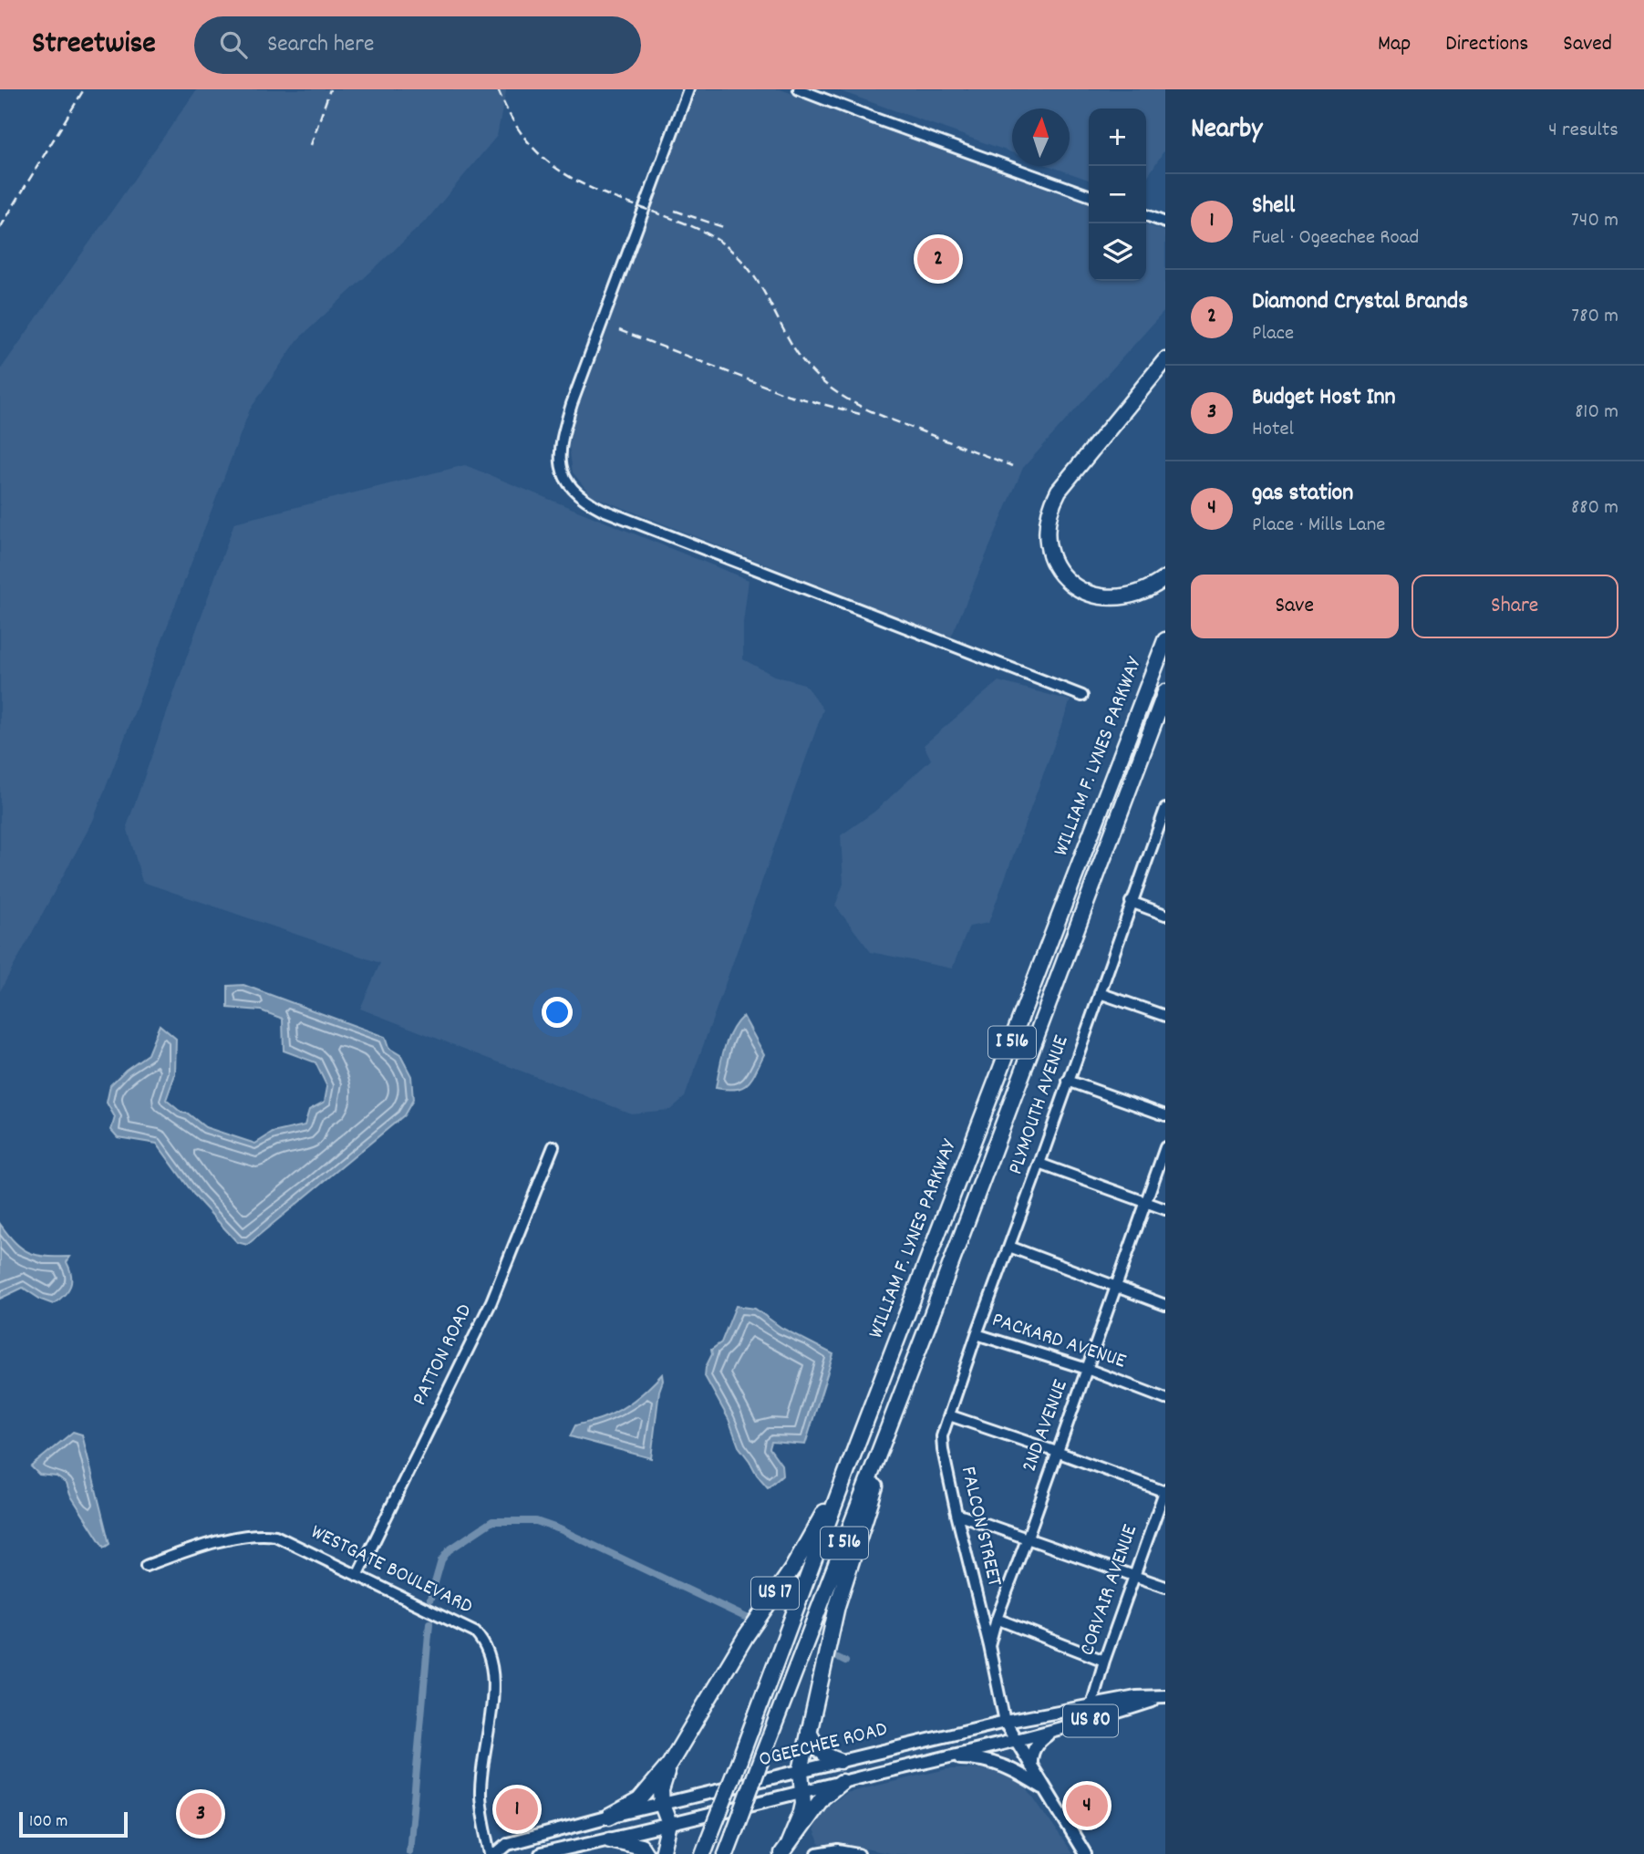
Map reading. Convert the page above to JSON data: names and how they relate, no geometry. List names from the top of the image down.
{
  "streets": {
    "highway": ["WILLIAM F. LYNES PARKWAY", "I 516", "US 17"],
    "main road": ["US 80", "OGEECHEE ROAD"],
    "street": [
      "PLYMOUTH AVENUE",
      "PACKARD AVENUE",
      "PATTON ROAD",
      "2ND AVENUE",
      "FALCON STREET",
      "WESTGATE BOULEVARD",
      "CORVAIR AVENUE"
    ]
  },
  "crossings": [
    ["WILLIAM F. LYNES PARKWAY", "US 17"],
    ["PLYMOUTH AVENUE", "PACKARD AVENUE"],
    ["PLYMOUTH AVENUE", "FALCON STREET"],
    ["PACKARD AVENUE", "2ND AVENUE"],
    ["PATTON ROAD", "WESTGATE BOULEVARD"],
    ["2ND AVENUE", "FALCON STREET"],
    ["2ND AVENUE", "OGEECHEE ROAD"],
    ["CORVAIR AVENUE", "OGEECHEE ROAD"],
    ["US 17", "OGEECHEE ROAD"]
  ],
  "scale_bar": "100 m",
  "north": "top",
  "page": {
    "header": "Streetwise",
    "search": "Search here",
    "nav": ["Map", "Directions", "Saved"],
    "heading": ["Nearby", "4 results"],
    "map_buttons": ["+", "−"],
    "list": [
      {
        "mark": "1",
        "name": "Shell",
        "note": "Fuel · Ogeechee Road",
        "value": "740 m"
      },
      {
        "mark": "2",
        "name": "Diamond Crystal Brands",
        "note": "Place",
        "value": "780 m"
      },
      {
        "mark": "3",
        "name": "Budget Host Inn",
        "note": "Hotel",
        "value": "810 m"
      },
      {
        "mark": "4",
        "name": "gas station",
        "note": "Place · Mills Lane",
        "value": "880 m"
      }
    ],
    "pins": [
      "2",
      "4",
      "1",
      "3"
    ],
    "buttons": ["Save", "Share"],
    "scale": "100 m"
  }
}
